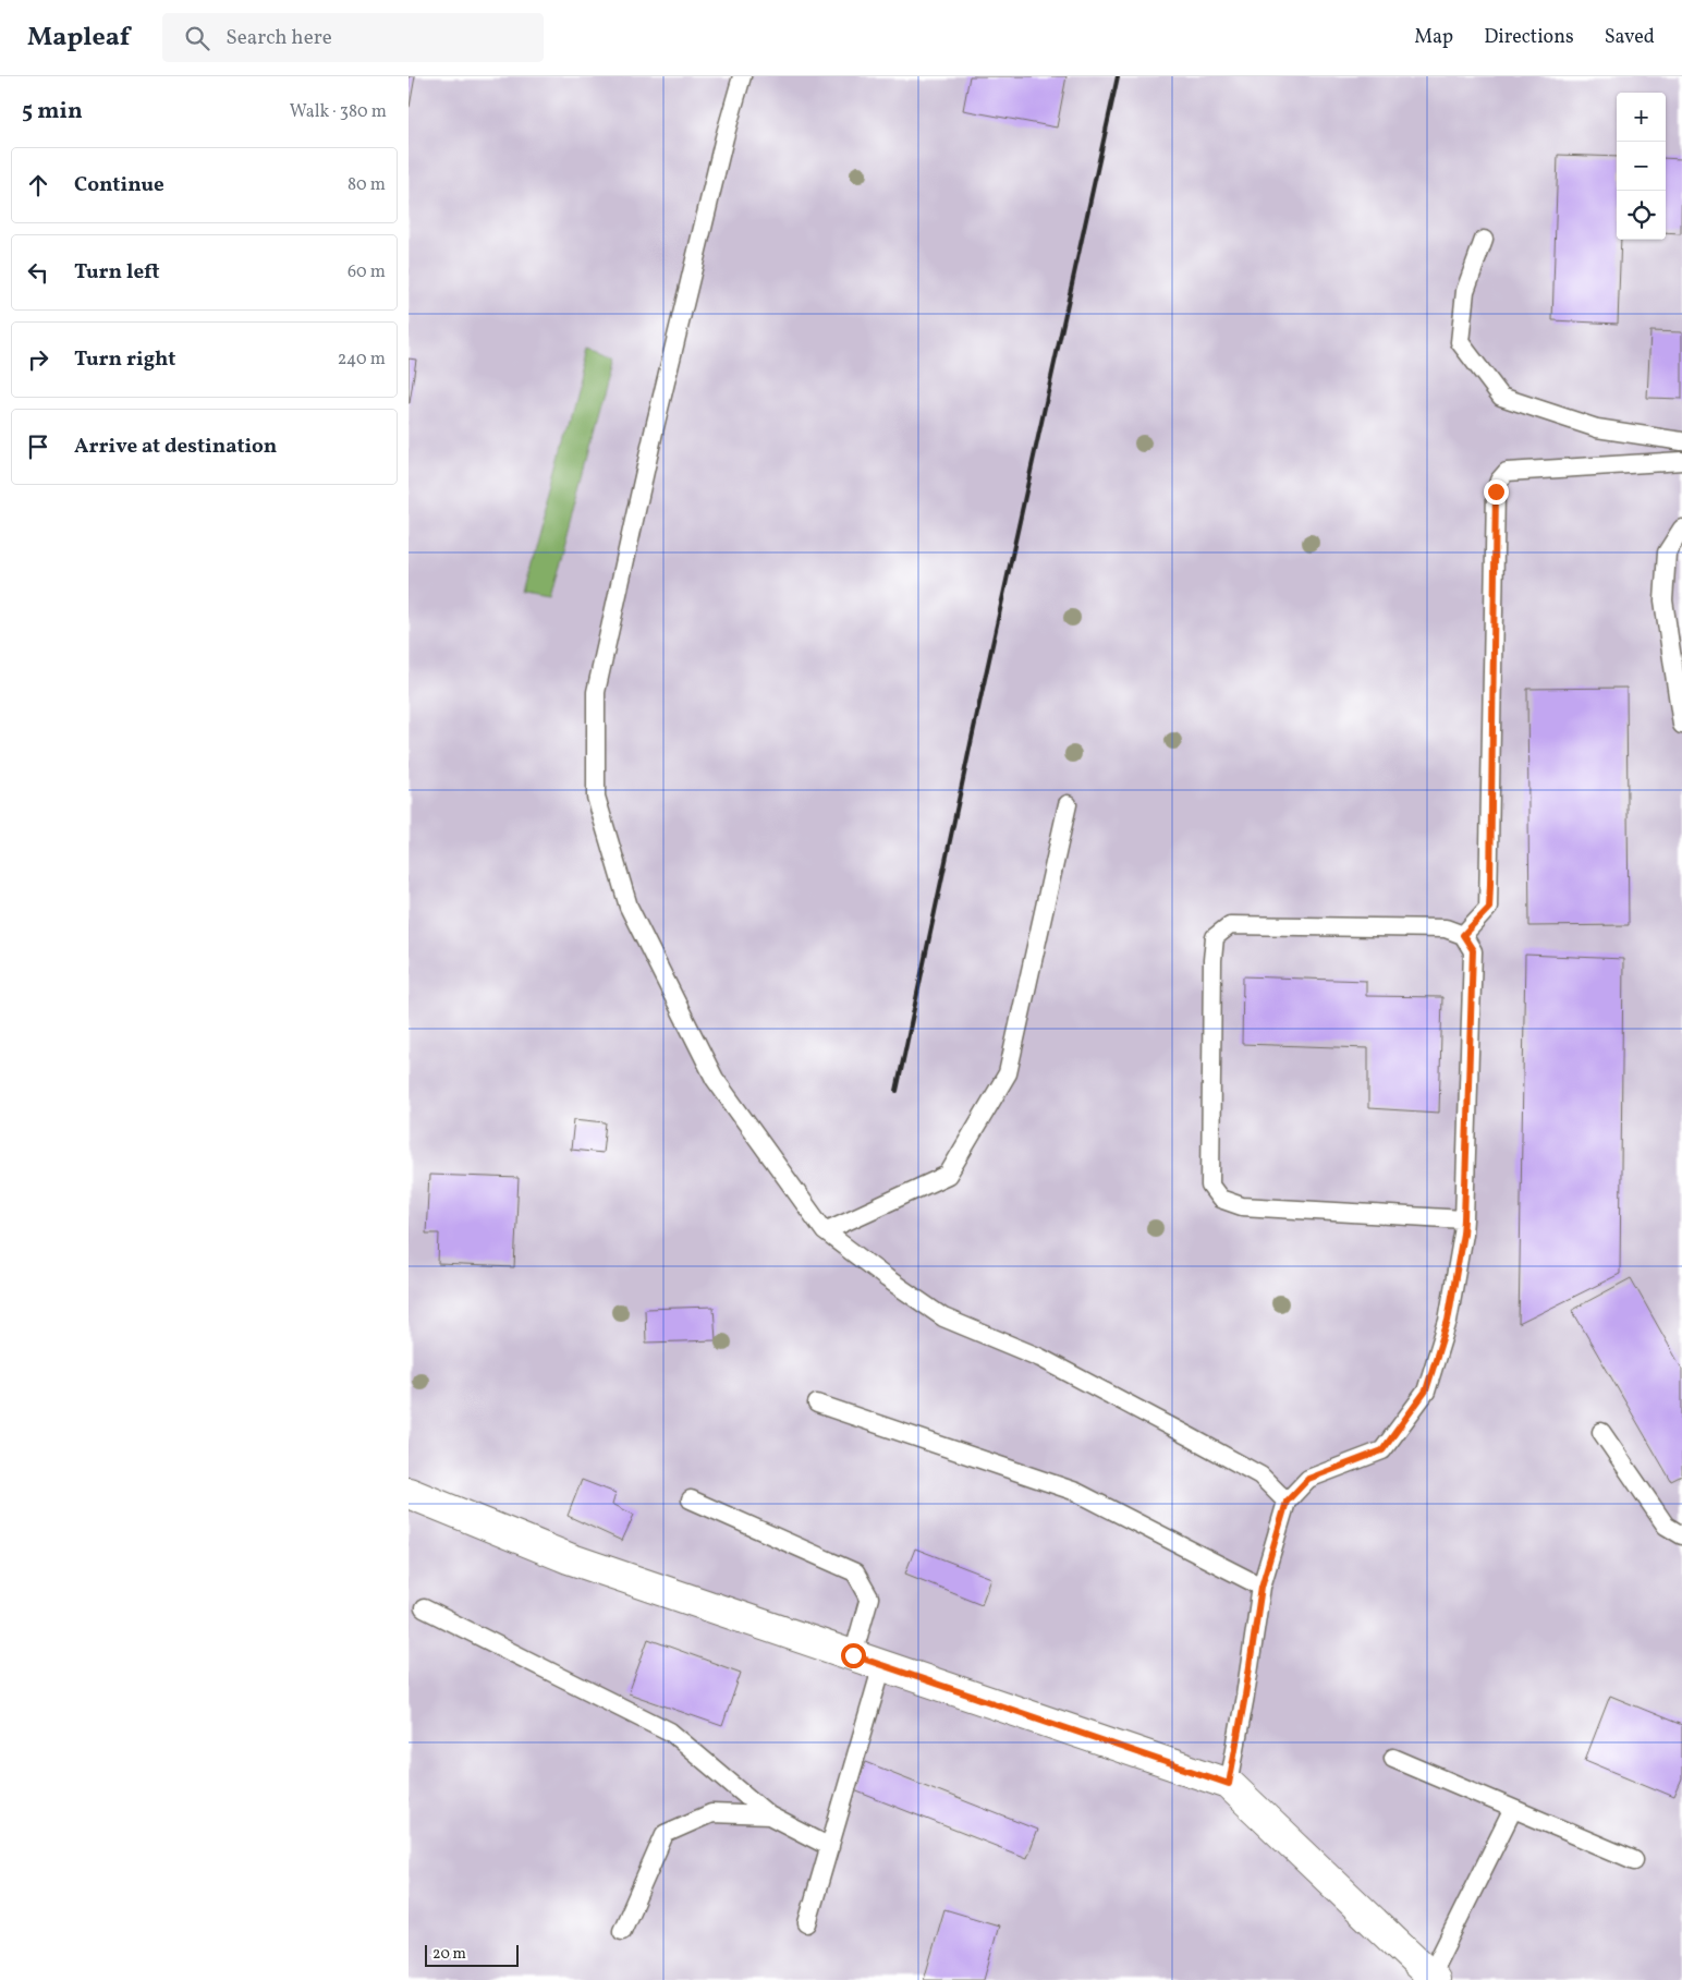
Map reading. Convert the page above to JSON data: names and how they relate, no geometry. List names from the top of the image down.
{
  "scale_bar": "20 m",
  "page": {
    "header": "Mapleaf",
    "search": "Search here",
    "nav": ["Map", "Directions", "Saved"],
    "heading": ["5 min", "Walk · 380 m"],
    "map_buttons": ["+", "−"],
    "list": [
      ["Continue", "80 m"],
      ["Turn left", "60 m"],
      ["Turn right", "240 m"],
      "Arrive at destination"
    ],
    "scale": "20 m"
  }
}
